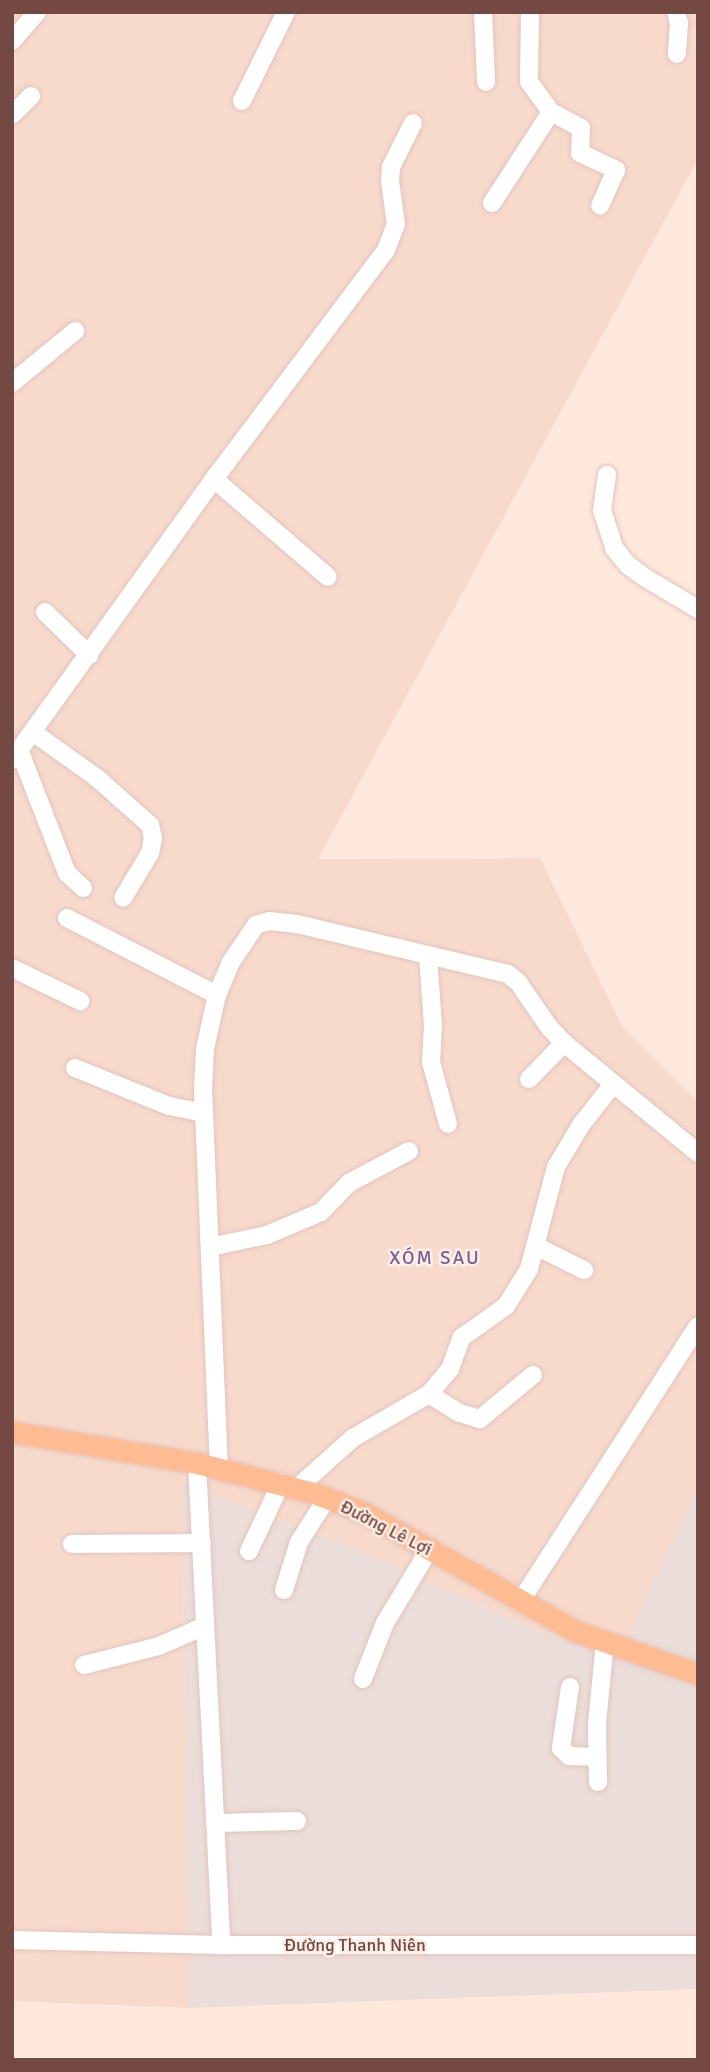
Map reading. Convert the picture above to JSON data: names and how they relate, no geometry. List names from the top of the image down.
{
  "streets": {
    "main road": ["Đường Lê Lợi"],
    "street": ["Đường Thanh Niên"]
  },
  "districts": ["XÓM SAU"]
}
